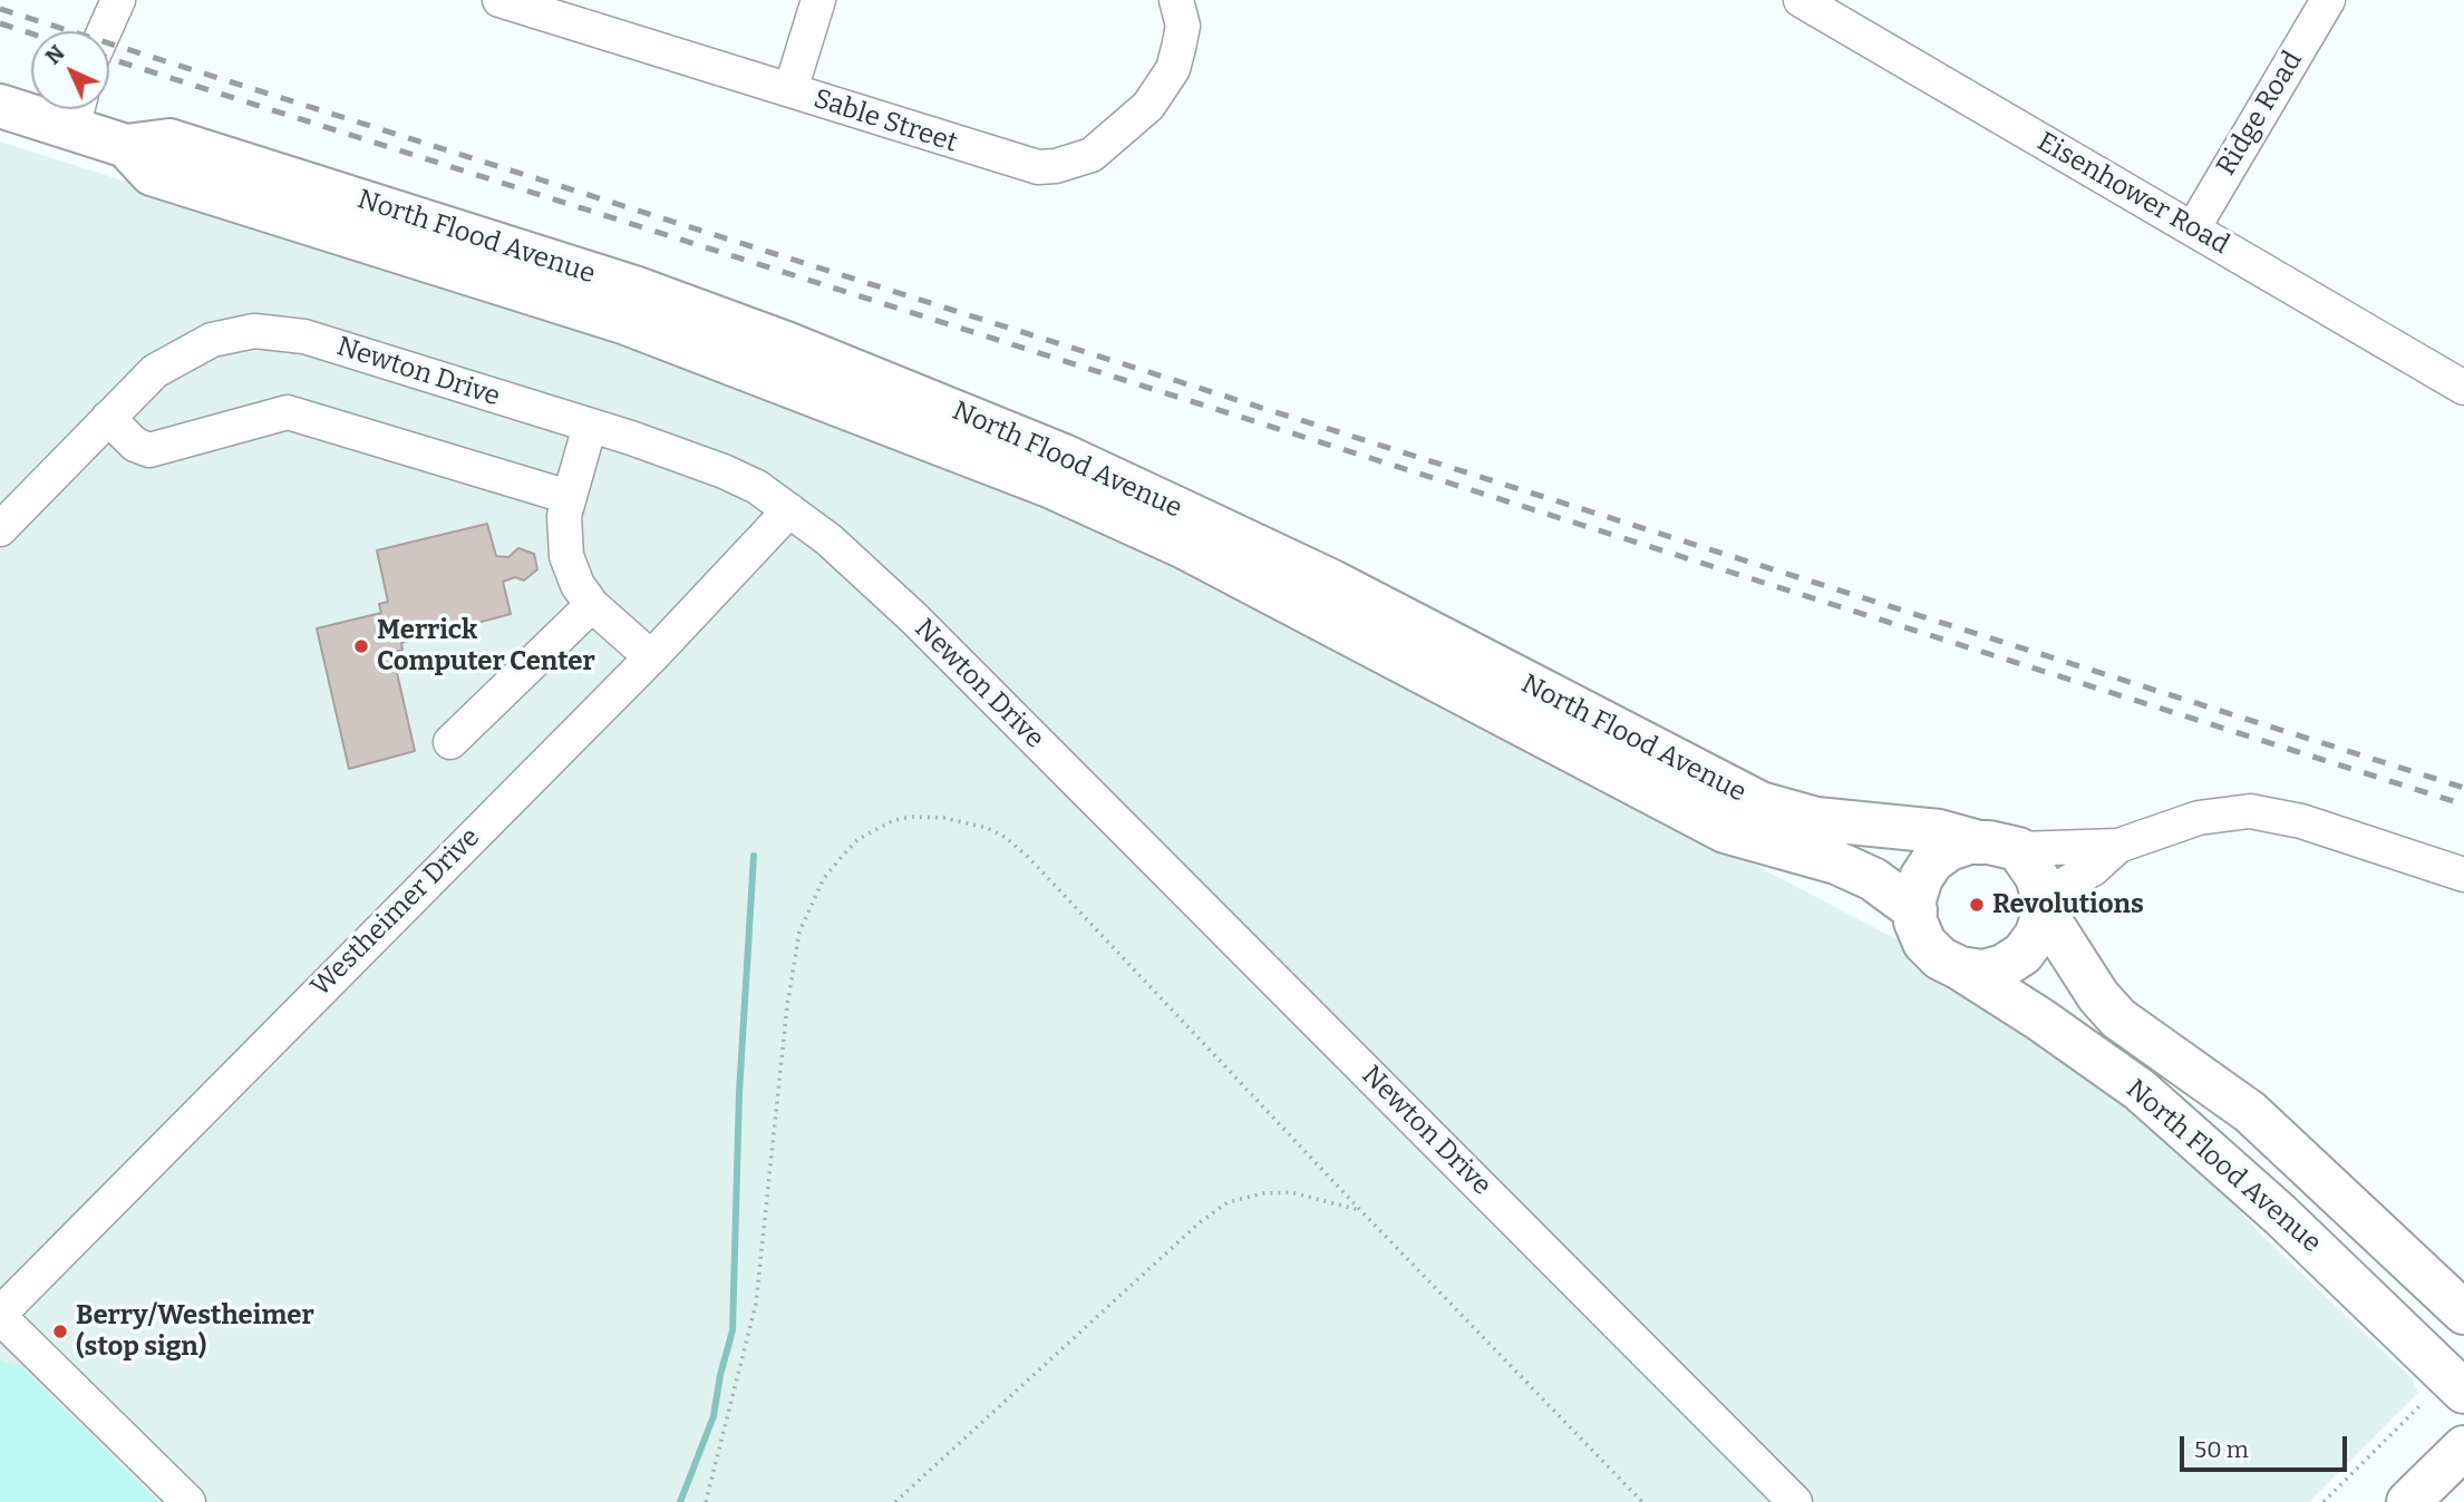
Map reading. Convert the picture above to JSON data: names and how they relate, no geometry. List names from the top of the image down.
{
  "streets": {
    "main road": ["North Flood Avenue"],
    "street": [
      "Ridge Road",
      "Sable Street",
      "Eisenhower Road",
      "Newton Drive",
      "Westheimer Drive"
    ]
  },
  "crossings": [
    ["Ridge Road", "Eisenhower Road"],
    ["Newton Drive", "Westheimer Drive"]
  ],
  "places": ["Merrick Computer Center", "Revolutions", "Berry/Westheimer (stop sign)"],
  "scale_bar": "50 m",
  "north": "top left"
}
